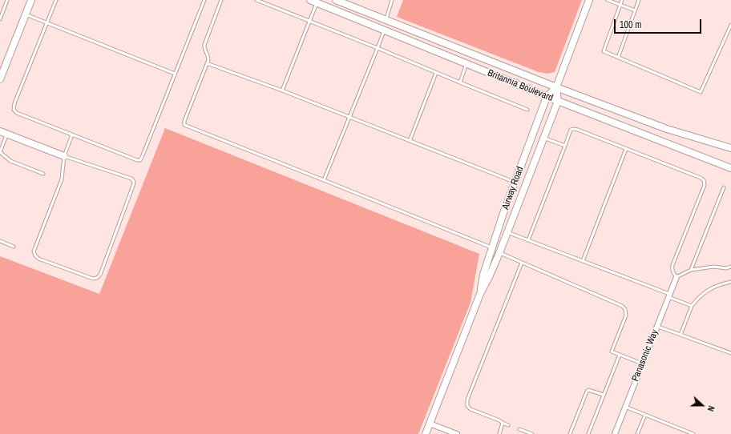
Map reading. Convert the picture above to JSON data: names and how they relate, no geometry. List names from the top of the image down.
{
  "streets": {
    "main road": ["Britannia Boulevard", "Airway Road"],
    "street": ["Panasonic Way"]
  },
  "crossings": [
    ["Britannia Boulevard", "Airway Road"]
  ],
  "scale_bar": "100 m",
  "north": "right"
}
